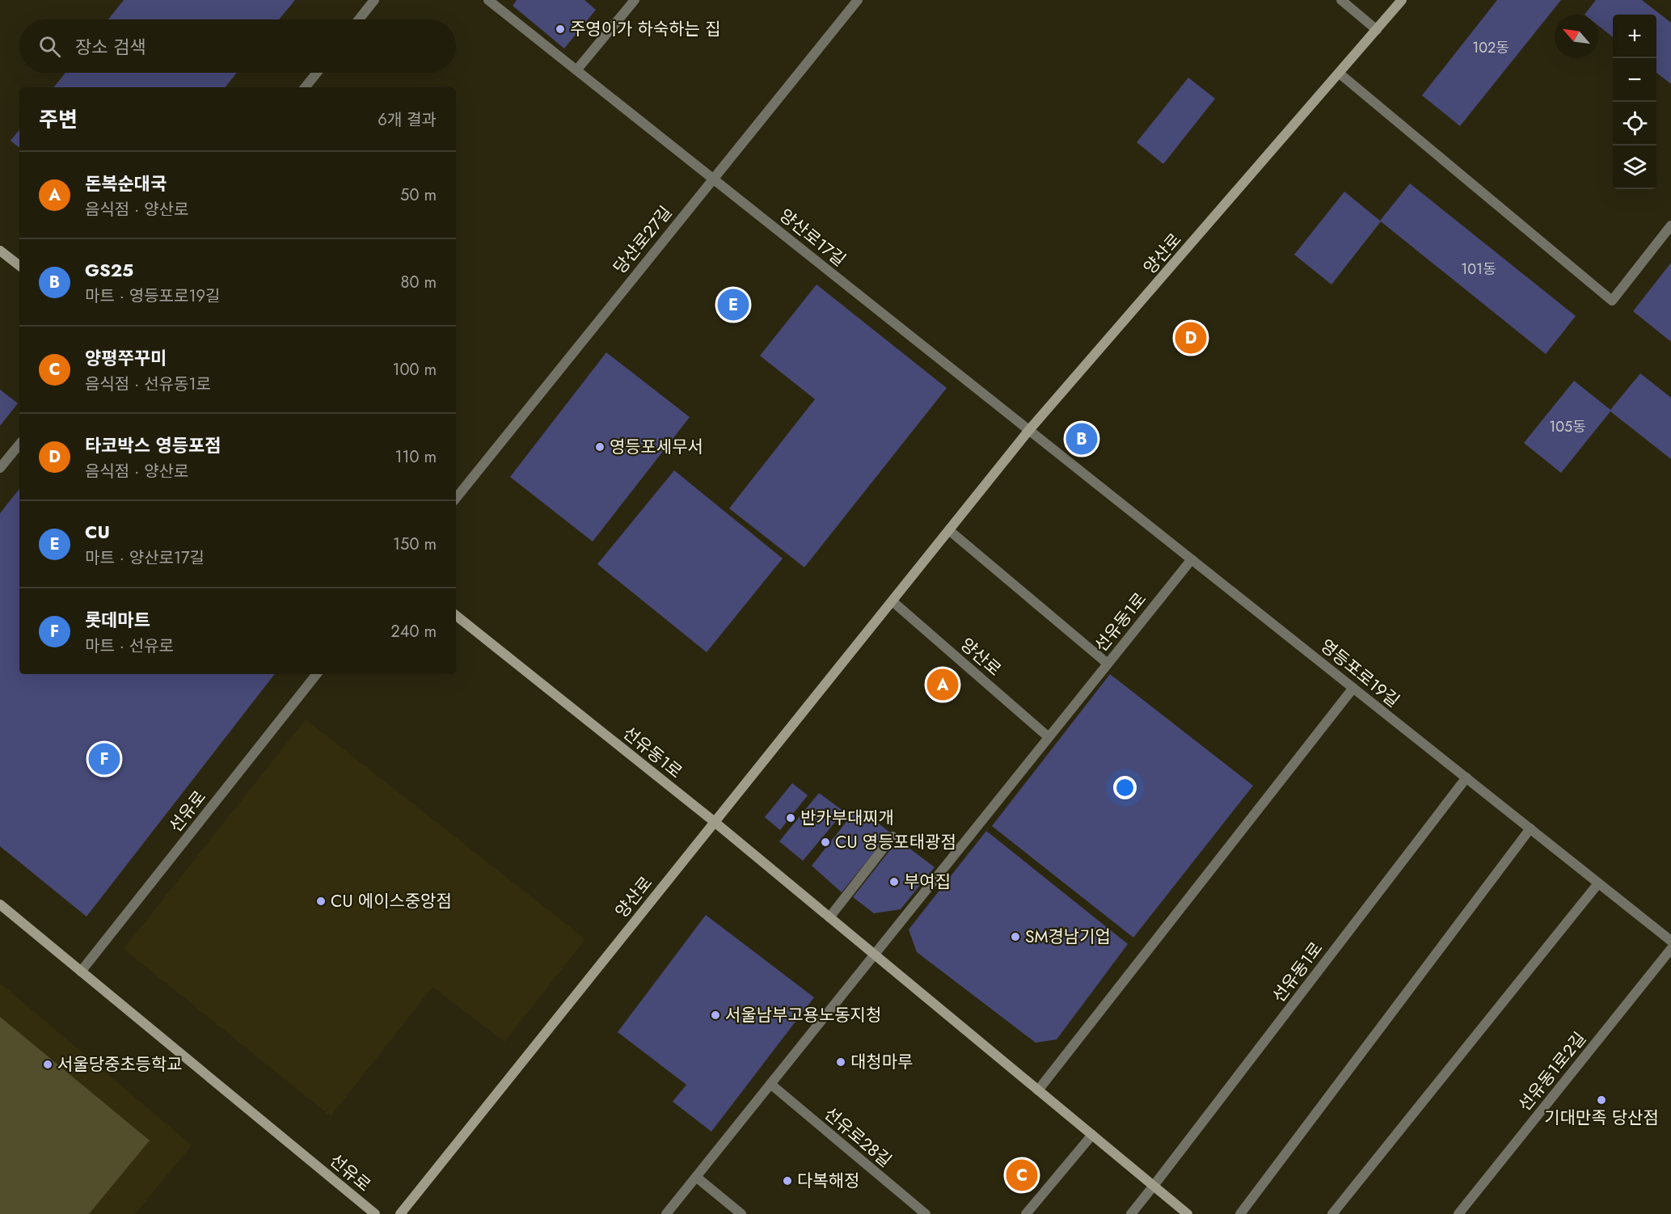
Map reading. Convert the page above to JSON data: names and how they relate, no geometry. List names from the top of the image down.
{
  "streets": {
    "street": [
      "양산로17길",
      "당산로27길",
      "양산로",
      "선유동1로",
      "영등포로19길",
      "선유로",
      "선유동1로2길",
      "선유로28길"
    ]
  },
  "crossings": [
    ["양산로17길", "당산로27길"],
    ["양산로17길", "양산로"],
    ["양산로17길", "영등포로19길"],
    ["양산로", "선유동1로"],
    ["양산로", "영등포로19길"],
    ["선유동1로", "영등포로19길"]
  ],
  "places": [
    "주영이가 하숙하는 집",
    "영등포세무서",
    "반카부대찌개",
    "CU 영등포태광점",
    "부여집",
    "CU 에이스중앙점",
    "SM경남기업",
    "서울남부고용노동지청",
    "대청마루",
    "서울당중초등학교",
    "기대만족 당산점",
    "다복해정"
  ],
  "house_numbers": ["102동", "101동", "105동"],
  "north": "top left",
  "page": {
    "map_buttons": ["+", "−"],
    "search": "장소 검색",
    "heading": ["주변", "6개 결과"],
    "list": [
      {
        "mark": "A",
        "name": "돈복순대국",
        "note": "음식점 · 양산로",
        "value": "50 m"
      },
      {
        "mark": "B",
        "name": "GS25",
        "note": "마트 · 영등포로19길",
        "value": "80 m"
      },
      {
        "mark": "C",
        "name": "양평쭈꾸미",
        "note": "음식점 · 선유동1로",
        "value": "100 m"
      },
      {
        "mark": "D",
        "name": "타코박스 영등포점",
        "note": "음식점 · 양산로",
        "value": "110 m"
      },
      {
        "mark": "E",
        "name": "CU",
        "note": "마트 · 양산로17길",
        "value": "150 m"
      },
      {
        "mark": "F",
        "name": "롯데마트",
        "note": "마트 · 선유로",
        "value": "240 m"
      }
    ],
    "pins": [
      "E",
      "D",
      "B",
      "A",
      "F",
      "C"
    ]
  }
}
